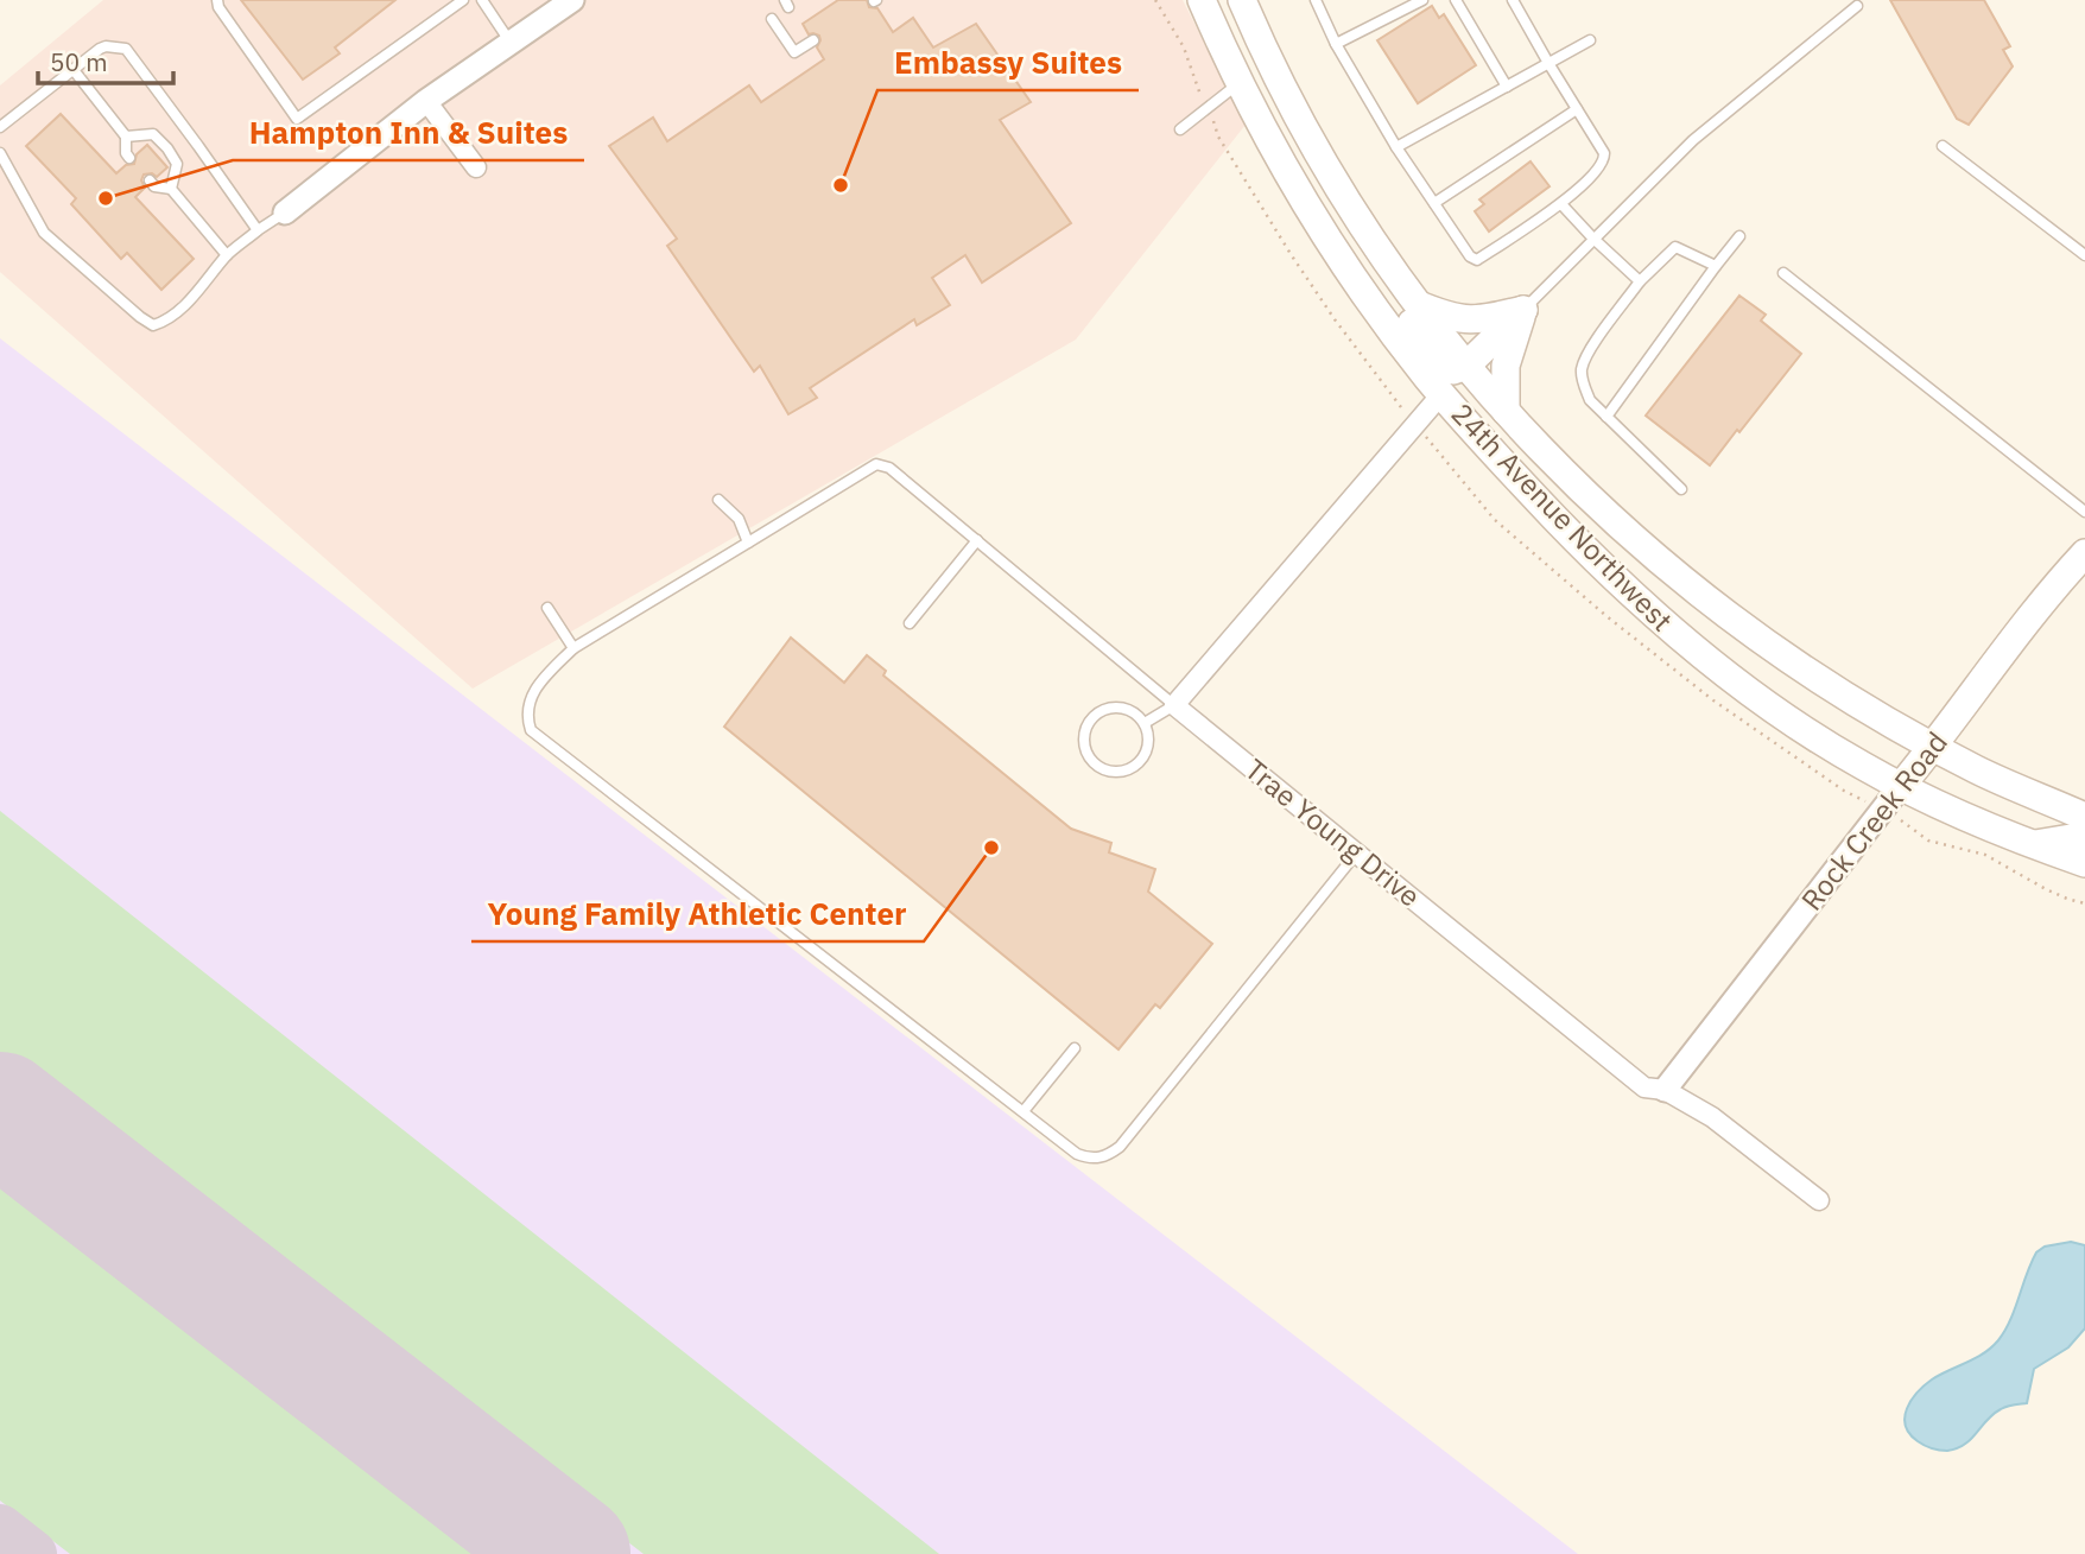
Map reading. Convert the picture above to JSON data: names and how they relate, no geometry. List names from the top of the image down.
{
  "streets": {
    "main road": ["24th Avenue Northwest", "Rock Creek Road"],
    "street": ["Trae Young Drive"]
  },
  "crossings": [
    ["24th Avenue Northwest", "Rock Creek Road"],
    ["Rock Creek Road", "Trae Young Drive"]
  ],
  "places": ["Embassy Suites", "Hampton Inn & Suites", "Young Family Athletic Center"],
  "scale_bar": "50 m"
}
